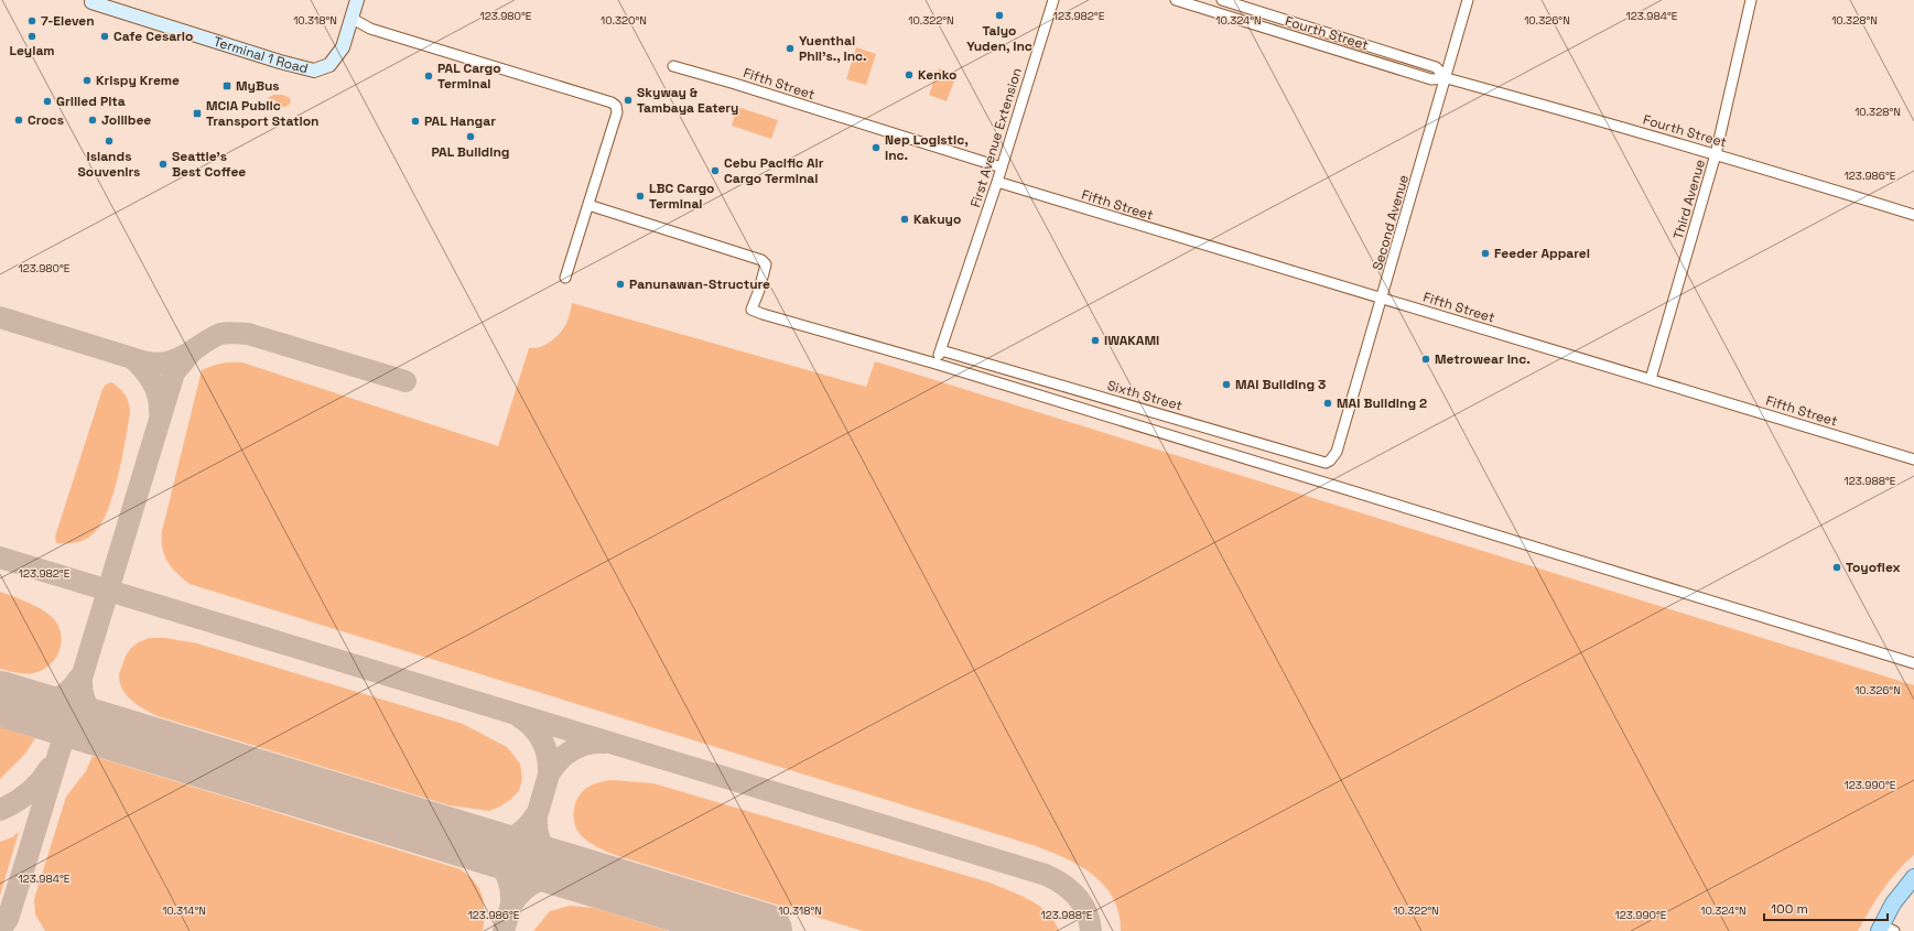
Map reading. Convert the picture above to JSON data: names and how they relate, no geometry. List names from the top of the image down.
{
  "streets": {
    "street": [
      "Fourth Street",
      "Terminal 1 Road",
      "Fifth Street",
      "First Avenue Extension",
      "Third Avenue",
      "Second Avenue",
      "Sixth Street"
    ]
  },
  "crossings": [
    ["Fourth Street", "Third Avenue"],
    ["Fourth Street", "Second Avenue"],
    ["Fifth Street", "First Avenue Extension"],
    ["Fifth Street", "Third Avenue"],
    ["Fifth Street", "Second Avenue"],
    ["First Avenue Extension", "Sixth Street"],
    ["Second Avenue", "Sixth Street"]
  ],
  "places": {
    "other": [
      "Taiyo Yuden, Inc",
      "7-Eleven",
      "Leylam",
      "Cafe Cesario",
      "Yuenthai Phil's., Inc.",
      "Kenko",
      "PAL Cargo Terminal",
      "Krispy Kreme",
      "Skyway & Tambaya Eatery",
      "Grilled Pita",
      "Crocs",
      "Jollibee",
      "PAL Hangar",
      "PAL Building",
      "Islands Souvenirs",
      "Nep Logistic, Inc.",
      "Seattle's Best Coffee",
      "Cebu Pacific Air Cargo Terminal",
      "LBC Cargo Terminal",
      "Kakuyo",
      "Feeder Apparel",
      "Panunawan-Structure",
      "IWAKAMI",
      "Metrowear Inc.",
      "MAI Building 3",
      "MAI Building 2",
      "Toyoflex"
    ],
    "transit": ["MyBus", "MCIA Public Transport Station"]
  },
  "scale_bar": "100 m",
  "coordinates": [
    "123.980°E",
    "123.982°E",
    "123.984°E",
    "10.328°N",
    "10.318°N",
    "10.320°N",
    "10.322°N",
    "10.324°N",
    "10.326°N",
    "123.986°E",
    "123.988°E",
    "123.990°E",
    "10.314°N"
  ]
}
